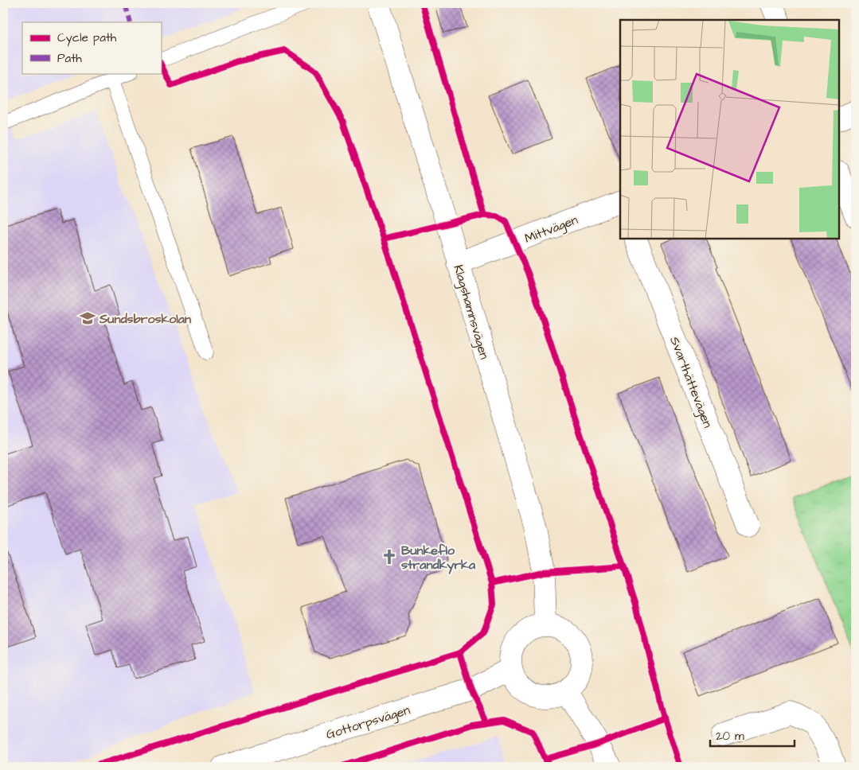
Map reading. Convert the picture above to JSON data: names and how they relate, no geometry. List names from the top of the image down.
{
  "streets": {
    "street": [
      "Mittvägen",
      "Klagshamnsvägen",
      "Svarthättevägen",
      "Gottorpsvägen"
    ]
  },
  "crossings": [
    ["Mittvägen", "Klagshamnsvägen"],
    ["Klagshamnsvägen", "Gottorpsvägen"]
  ],
  "places": {
    "school or university": ["Sundsbroskolan"],
    "church": ["Bunkeflo strandkyrka"]
  },
  "legend": ["Cycle path", "Path"],
  "scale_bar": "20 m"
}
